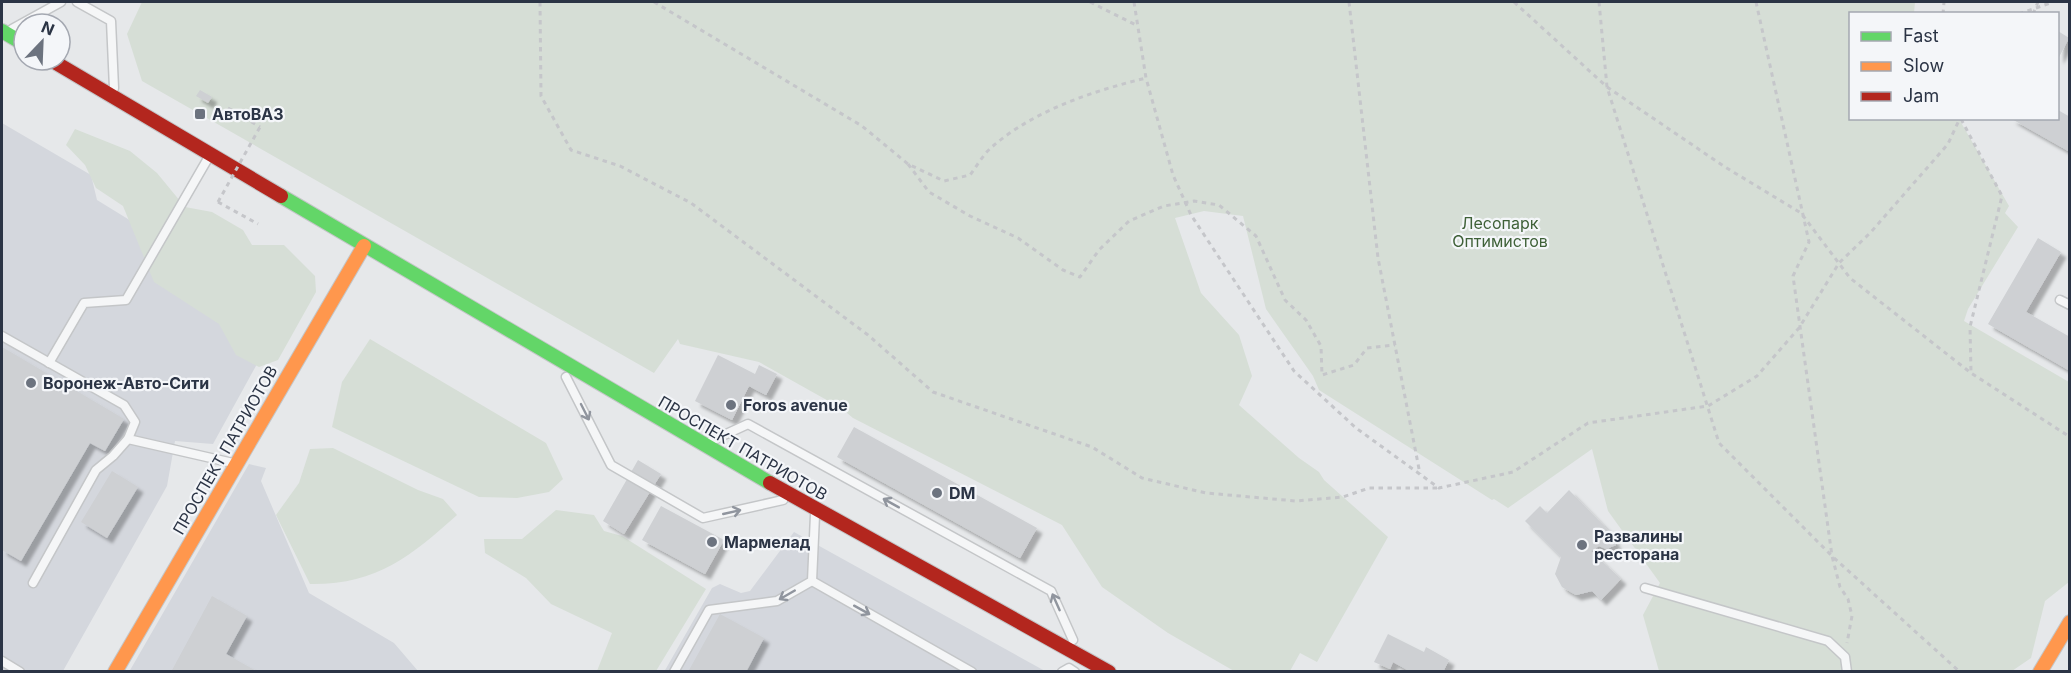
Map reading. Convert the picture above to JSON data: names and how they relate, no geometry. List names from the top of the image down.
{
  "streets": {
    "main road": ["ПРОСПЕКТ ПАТРИОТОВ"]
  },
  "parks": ["Лесопарк Оптимистов"],
  "places": {
    "transit": ["АвтоВАЗ"],
    "other": [
      "Воронеж-Авто-Сити",
      "Foros avenue",
      "DM",
      "Мармелад",
      "Развалины ресторана"
    ]
  },
  "legend": ["Fast", "Slow", "Jam"],
  "north": "top right"
}
